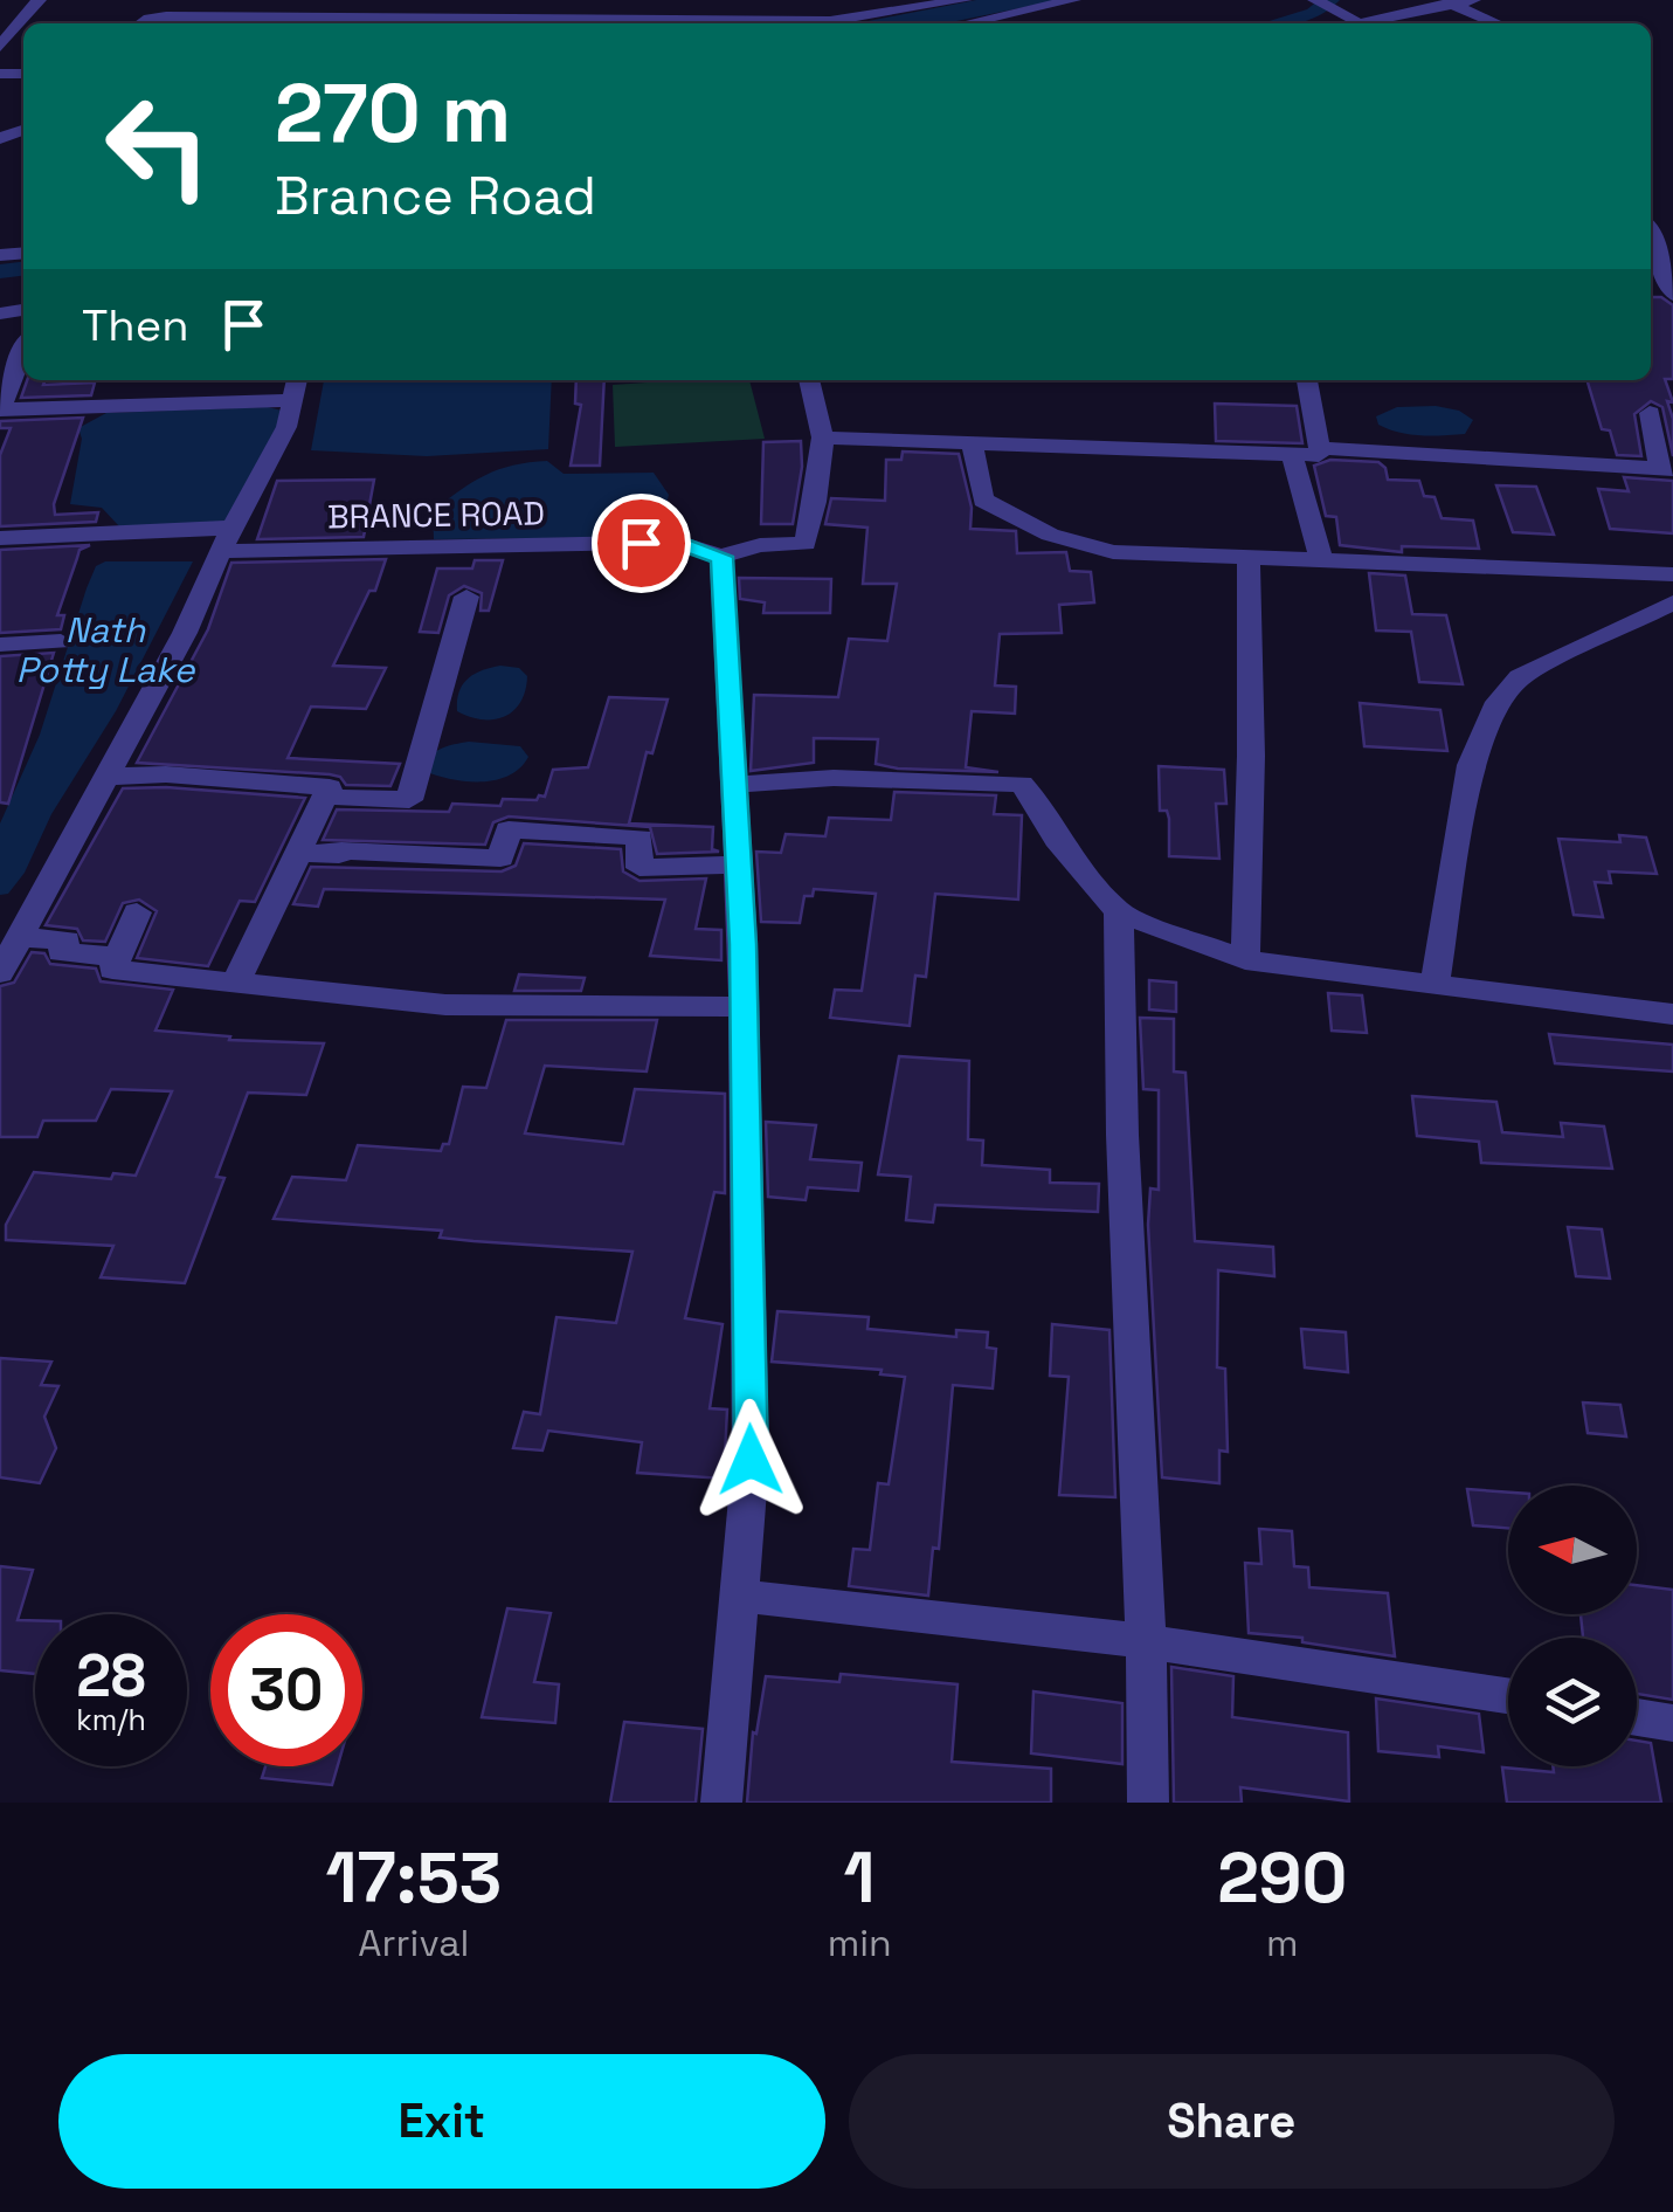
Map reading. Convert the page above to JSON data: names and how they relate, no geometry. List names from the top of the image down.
{
  "streets": {
    "street": ["BRANCE ROAD"]
  },
  "water": ["Nath Potty Lake"],
  "north": "left",
  "page": {
    "turn": ["270 m", "Brance Road"],
    "then": "Then",
    "speed": "28 km/h",
    "limit": "30",
    "eta": [
      "17:53",
      "Arrival",
      "1",
      "min",
      "290",
      "m"
    ],
    "buttons": ["Exit", "Share"]
  }
}
